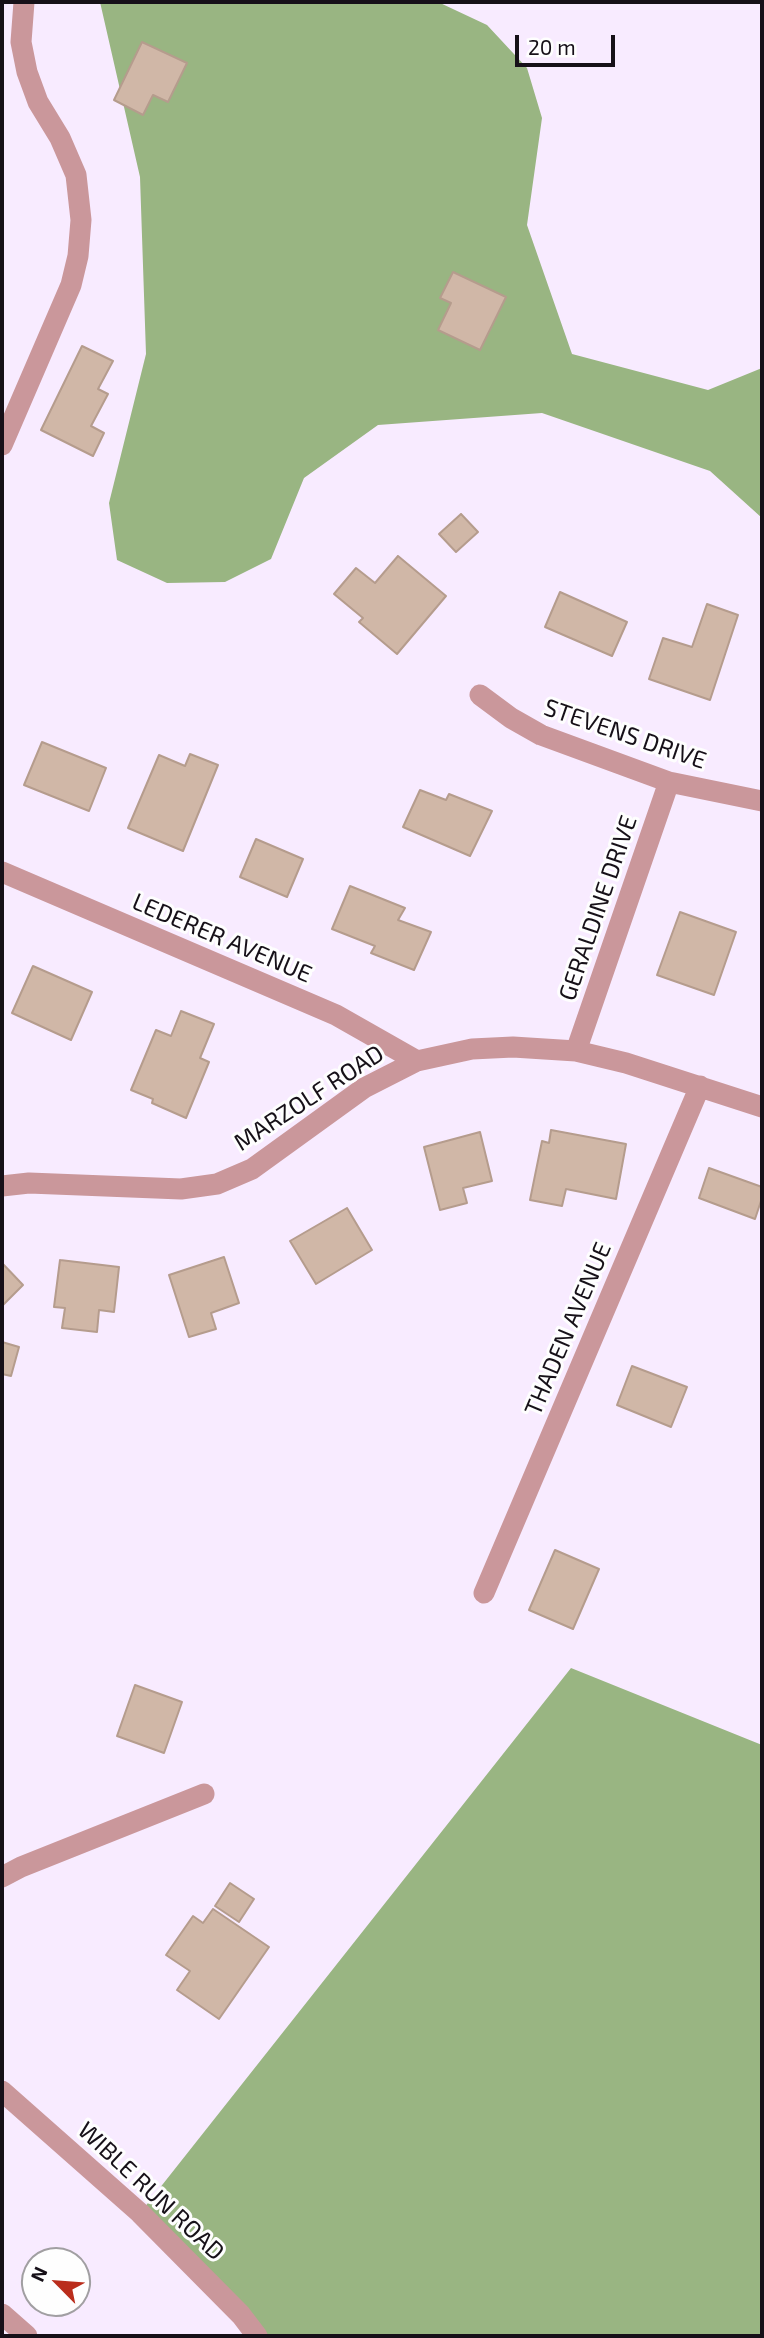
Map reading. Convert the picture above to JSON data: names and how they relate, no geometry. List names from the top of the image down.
{
  "streets": {
    "street": [
      "STEVENS DRIVE",
      "GERALDINE DRIVE",
      "LEDERER AVENUE",
      "MARZOLF ROAD",
      "THADEN AVENUE",
      "WIBLE RUN ROAD"
    ]
  },
  "crossings": [
    ["STEVENS DRIVE", "GERALDINE DRIVE"],
    ["GERALDINE DRIVE", "MARZOLF ROAD"],
    ["LEDERER AVENUE", "MARZOLF ROAD"],
    ["MARZOLF ROAD", "THADEN AVENUE"]
  ],
  "scale_bar": "20 m",
  "north": "top left"
}
